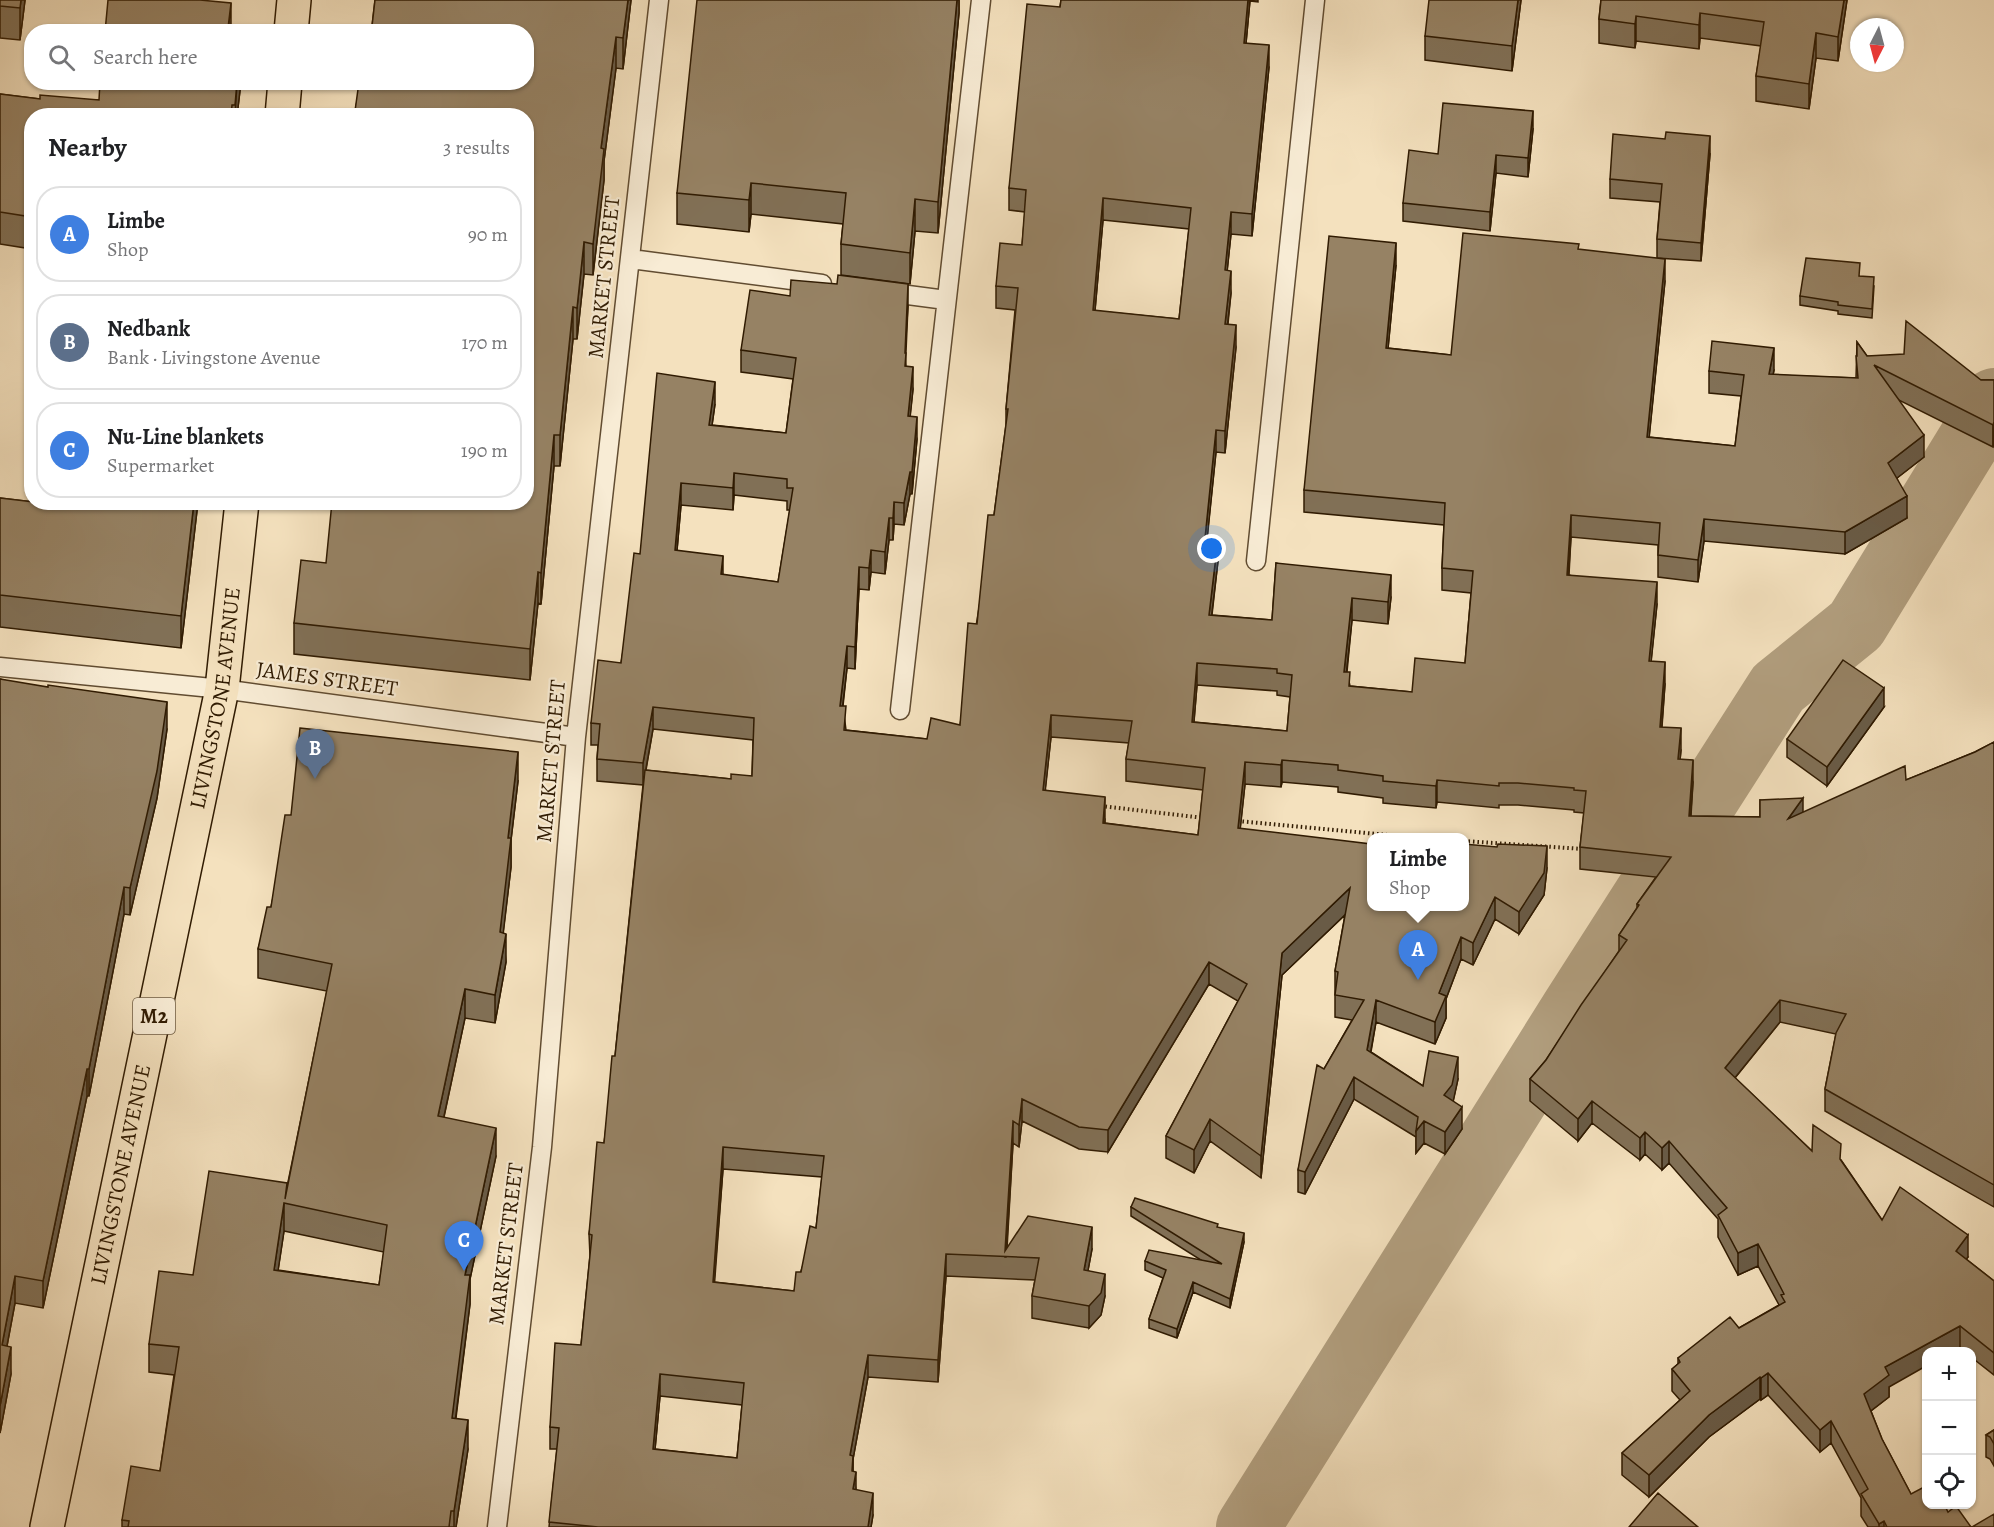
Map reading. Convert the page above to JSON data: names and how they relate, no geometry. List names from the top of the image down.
{
  "streets": {
    "highway": ["LIVINGSTONE AVENUE", "M2"],
    "lane": ["MARKET STREET", "JAMES STREET"]
  },
  "crossings": [
    ["MARKET STREET", "JAMES STREET"],
    ["JAMES STREET", "LIVINGSTONE AVENUE"]
  ],
  "north": "bottom",
  "page": {
    "search": "Search here",
    "heading": ["Nearby", "3 results"],
    "list": [
      {
        "mark": "A",
        "name": "Limbe",
        "note": "Shop",
        "value": "90 m"
      },
      {
        "mark": "B",
        "name": "Nedbank",
        "note": "Bank · Livingstone Avenue",
        "value": "170 m"
      },
      {
        "mark": "C",
        "name": "Nu-Line blankets",
        "note": "Supermarket",
        "value": "190 m"
      }
    ],
    "pins": ["B", "A", "C"],
    "popup": ["Limbe", "Shop"],
    "map_buttons": ["+", "−"]
  }
}
